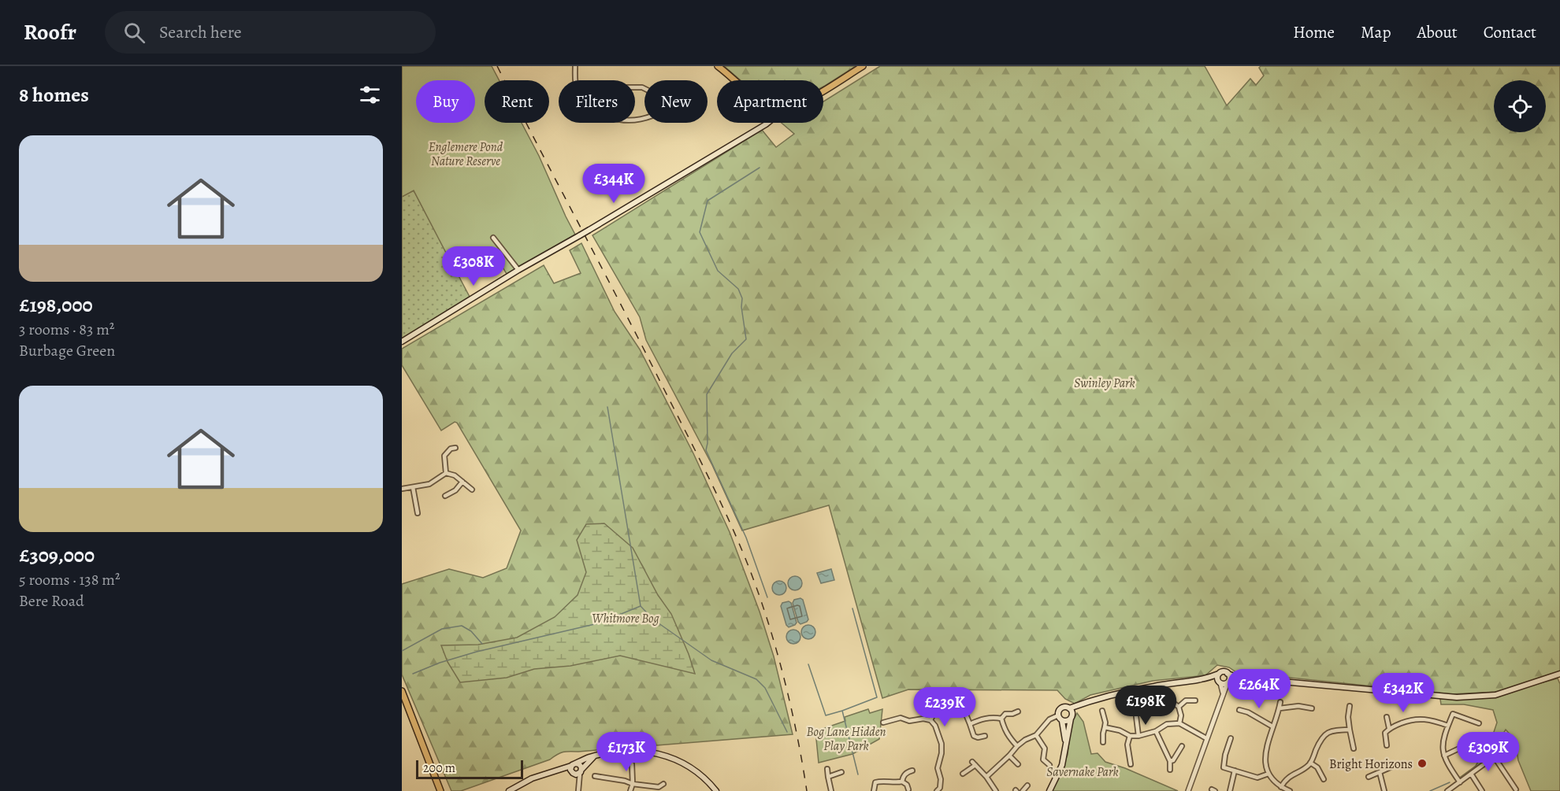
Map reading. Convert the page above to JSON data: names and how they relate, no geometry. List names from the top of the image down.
{
  "parks": [
    "Englemere Pond Nature Reserve",
    "Swinley Park",
    "Whitmore Bog",
    "Bog Lane Hidden Play Park",
    "Savernake Park"
  ],
  "places": ["Bright Horizons"],
  "scale_bar": "200 m",
  "page": {
    "header": "Roofr",
    "search": "Search here",
    "nav": [
      "Home",
      "Map",
      "About",
      "Contact"
    ],
    "heading": "8 homes",
    "chip": [
      "Buy",
      "Rent",
      "Filters",
      "New",
      "Apartment"
    ],
    "list": [
      {
        "name": "£198,000",
        "note": "3 rooms · 83 m² · Burbage Green"
      },
      {
        "name": "£309,000",
        "note": "5 rooms · 138 m² · Bere Road"
      }
    ],
    "price": [
      "£344K",
      "£308K",
      "£264K",
      "£342K",
      "£198K",
      "£239K",
      "£173K",
      "£309K"
    ],
    "scale": "200 m"
  }
}
